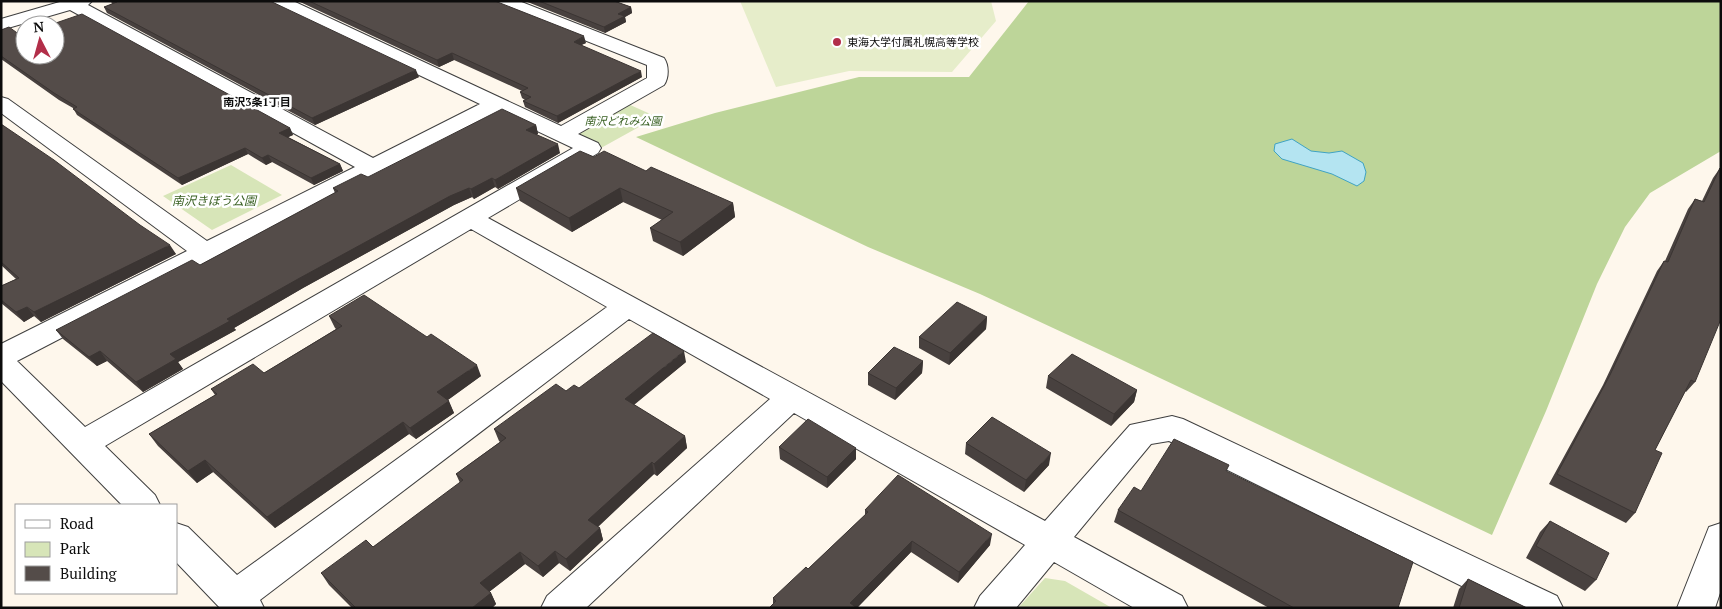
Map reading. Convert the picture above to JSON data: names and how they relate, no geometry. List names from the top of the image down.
{
  "districts": ["南沢3条1丁目"],
  "parks": ["南沢どれみ公園", "南沢きぼう公園"],
  "places": ["東海大学付属札幌高等学校"],
  "legend": ["Road", "Park", "Building"],
  "north": "top"
}
